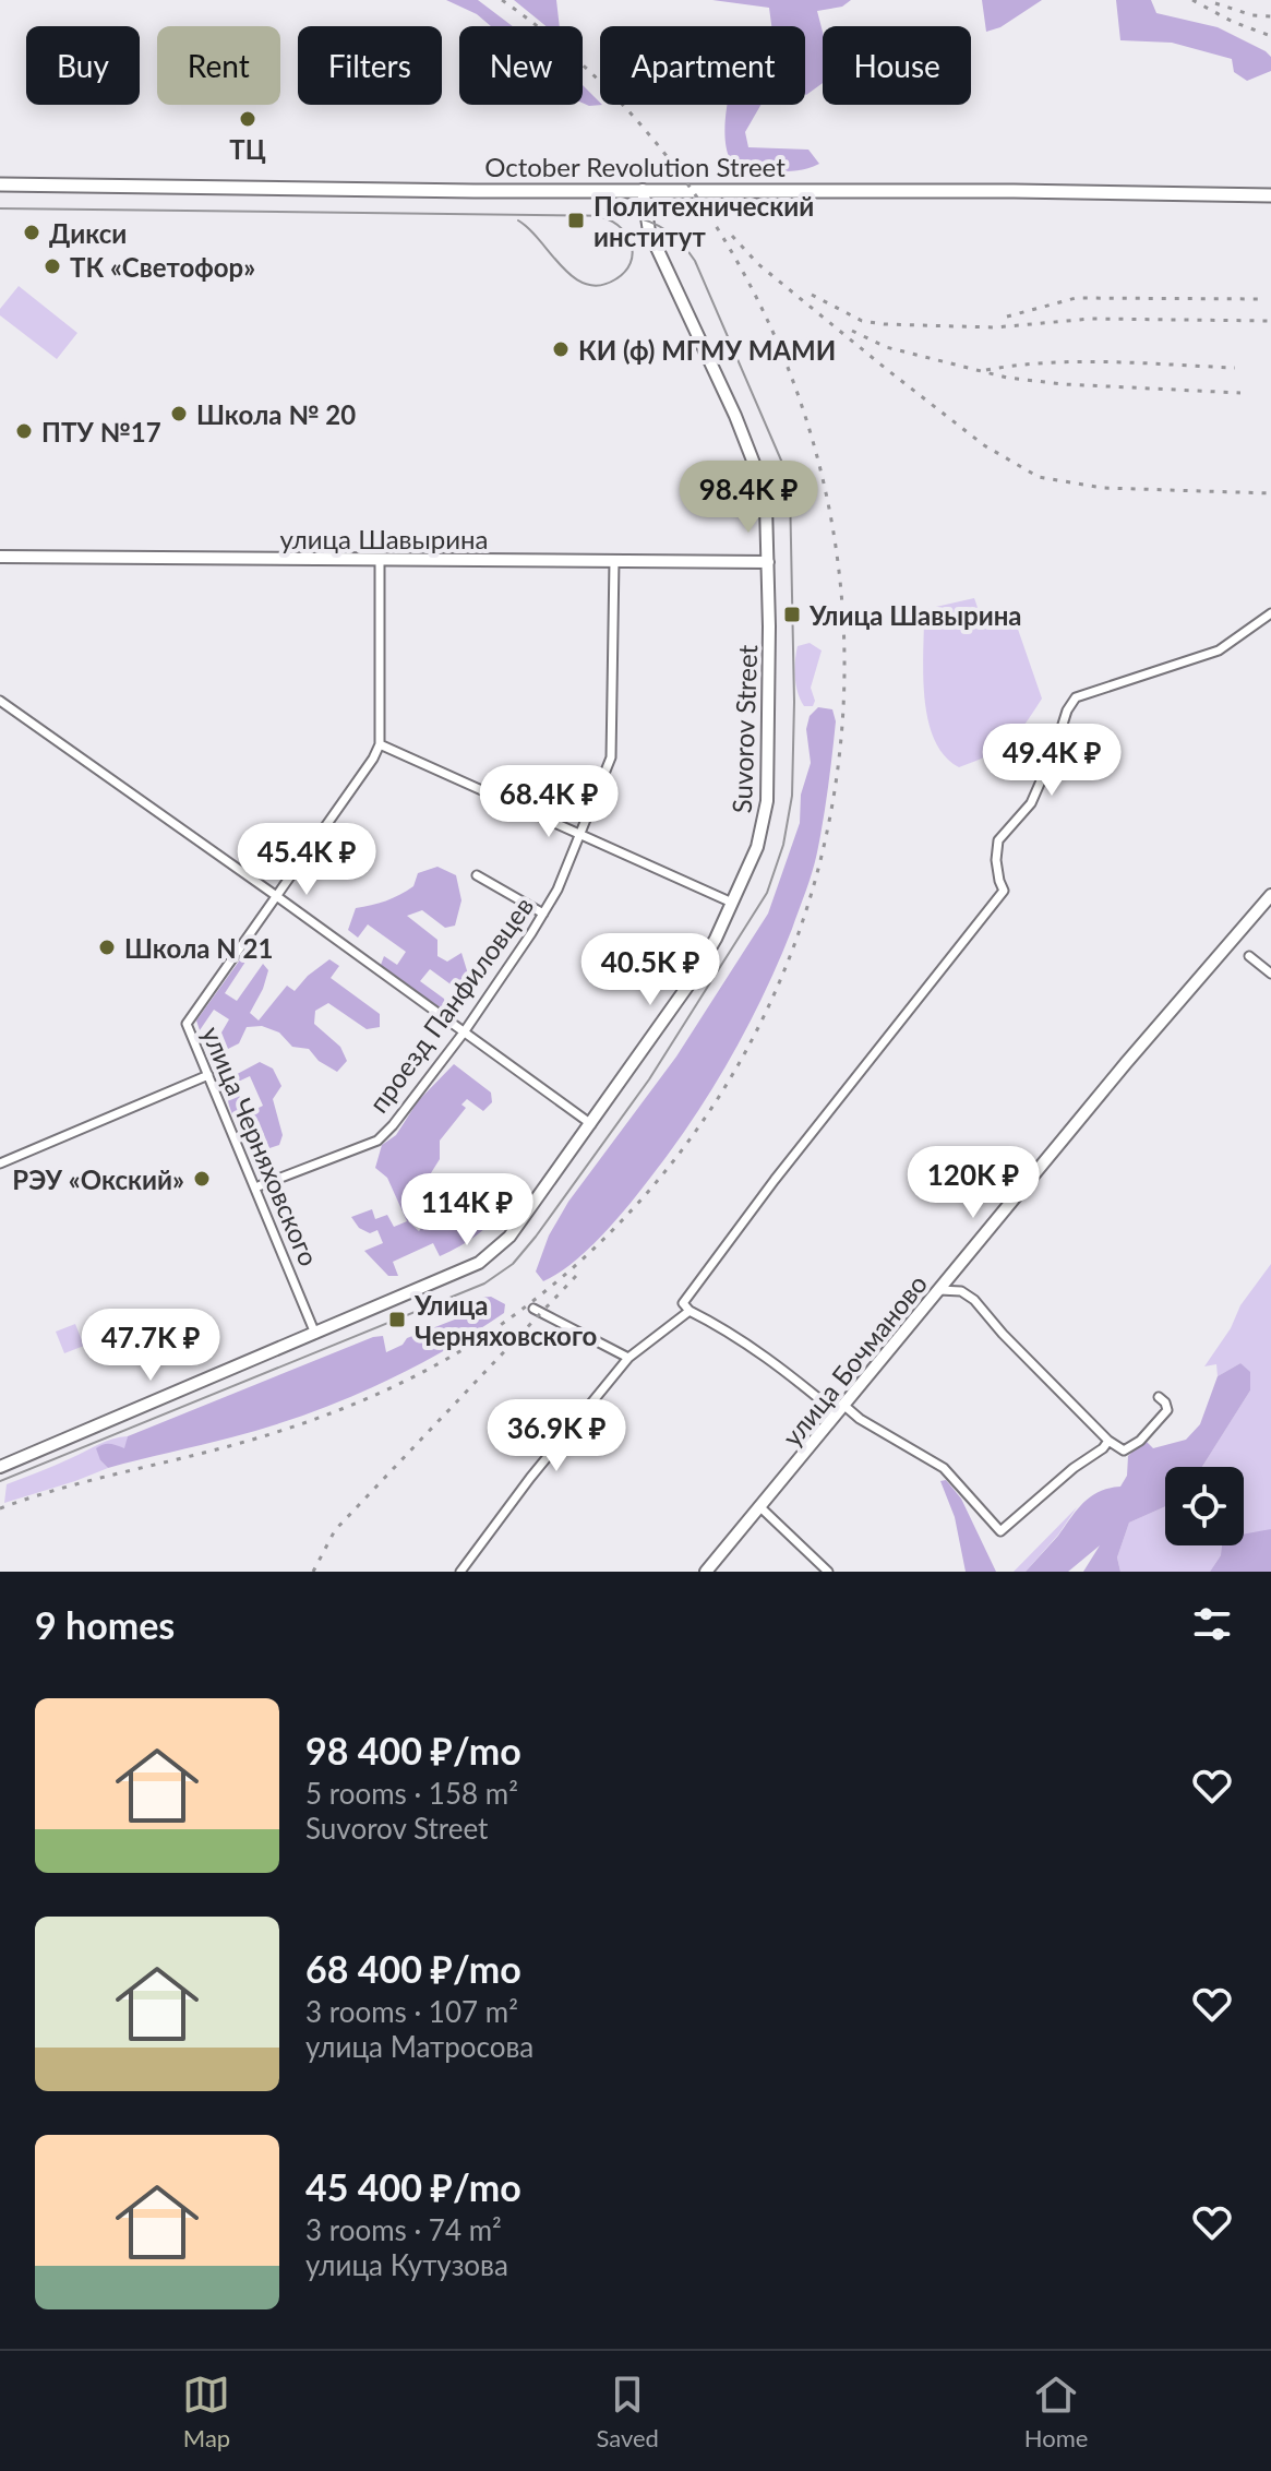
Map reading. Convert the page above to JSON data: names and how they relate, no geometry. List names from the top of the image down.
{
  "streets": {
    "main road": ["October Revolution Street"],
    "street": [
      "улица Шавырина",
      "Suvorov Street",
      "проезд Панфиловцев",
      "улица Черняховского",
      "улица Бочманово"
    ]
  },
  "crossings": [
    ["October Revolution Street", "Suvorov Street"],
    ["улица Шавырина", "Suvorov Street"],
    ["улица Шавырина", "проезд Панфиловцев"],
    ["Suvorov Street", "улица Черняховского"],
    ["проезд Панфиловцев", "улица Черняховского"]
  ],
  "places": {
    "other": [
      "ТЦ",
      "Дикси",
      "ТК «Светофор»",
      "КИ (ф) МГМУ МАМИ",
      "Школа № 20",
      "ПТУ №17",
      "Школа N 21",
      "РЭУ «Окский»"
    ],
    "transit": ["Политехнический институт", "Улица Шавырина", "Улица Черняховского"]
  },
  "page": {
    "chip": [
      "Buy",
      "Rent",
      "Filters",
      "New",
      "Apartment",
      "House"
    ],
    "price": [
      "98.4K ₽",
      "49.4K ₽",
      "68.4K ₽",
      "45.4K ₽",
      "40.5K ₽",
      "120K ₽",
      "114K ₽",
      "47.7K ₽",
      "36.9K ₽"
    ],
    "heading": "9 homes",
    "list": [
      {
        "name": "98 400 ₽/mo",
        "note": "5 rooms · 158 m² · Suvorov Street"
      },
      {
        "name": "68 400 ₽/mo",
        "note": "3 rooms · 107 m² · улица Матросова"
      },
      {
        "name": "45 400 ₽/mo",
        "note": "3 rooms · 74 m² · улица Кутузова"
      }
    ],
    "tabs": ["Map", "Saved", "Home"]
  }
}
